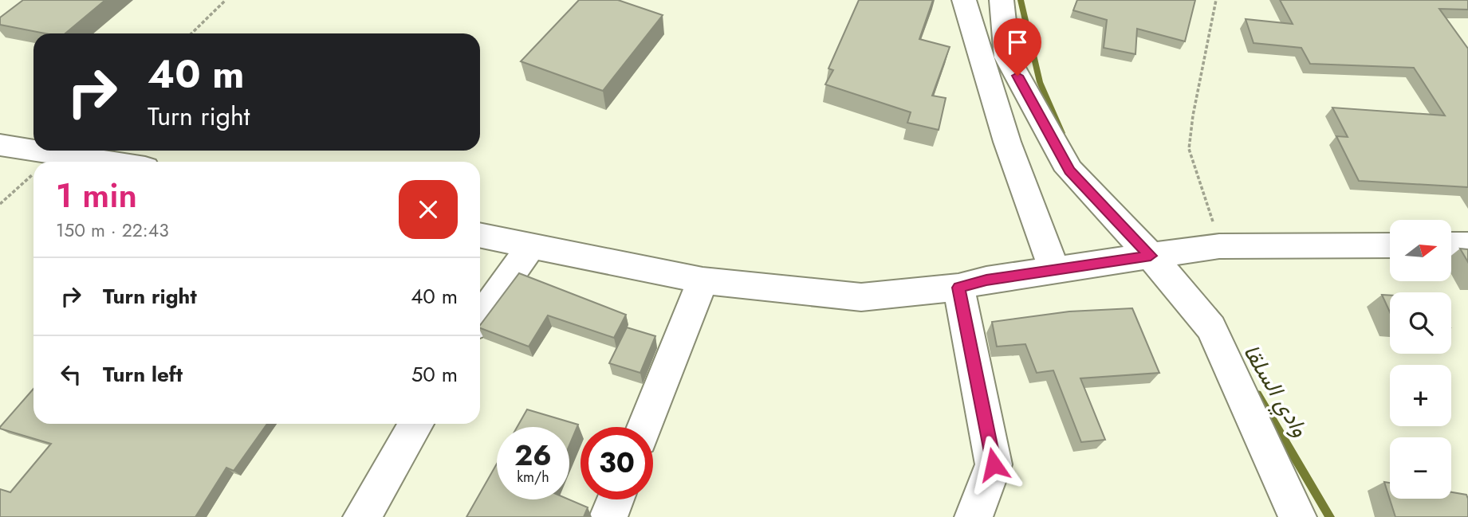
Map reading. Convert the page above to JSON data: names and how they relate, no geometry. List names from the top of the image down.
{
  "water": ["وادي السلقا"],
  "north": "right",
  "page": {
    "turn": ["40 m", "Turn right"],
    "heading": ["1 min", "150 m · 22:43"],
    "map_buttons": ["+", "−"],
    "list": [
      {
        "name": "Turn right",
        "value": "40 m"
      },
      {
        "name": "Turn left",
        "value": "50 m"
      }
    ],
    "speed": "26 km/h",
    "limit": "30"
  }
}
